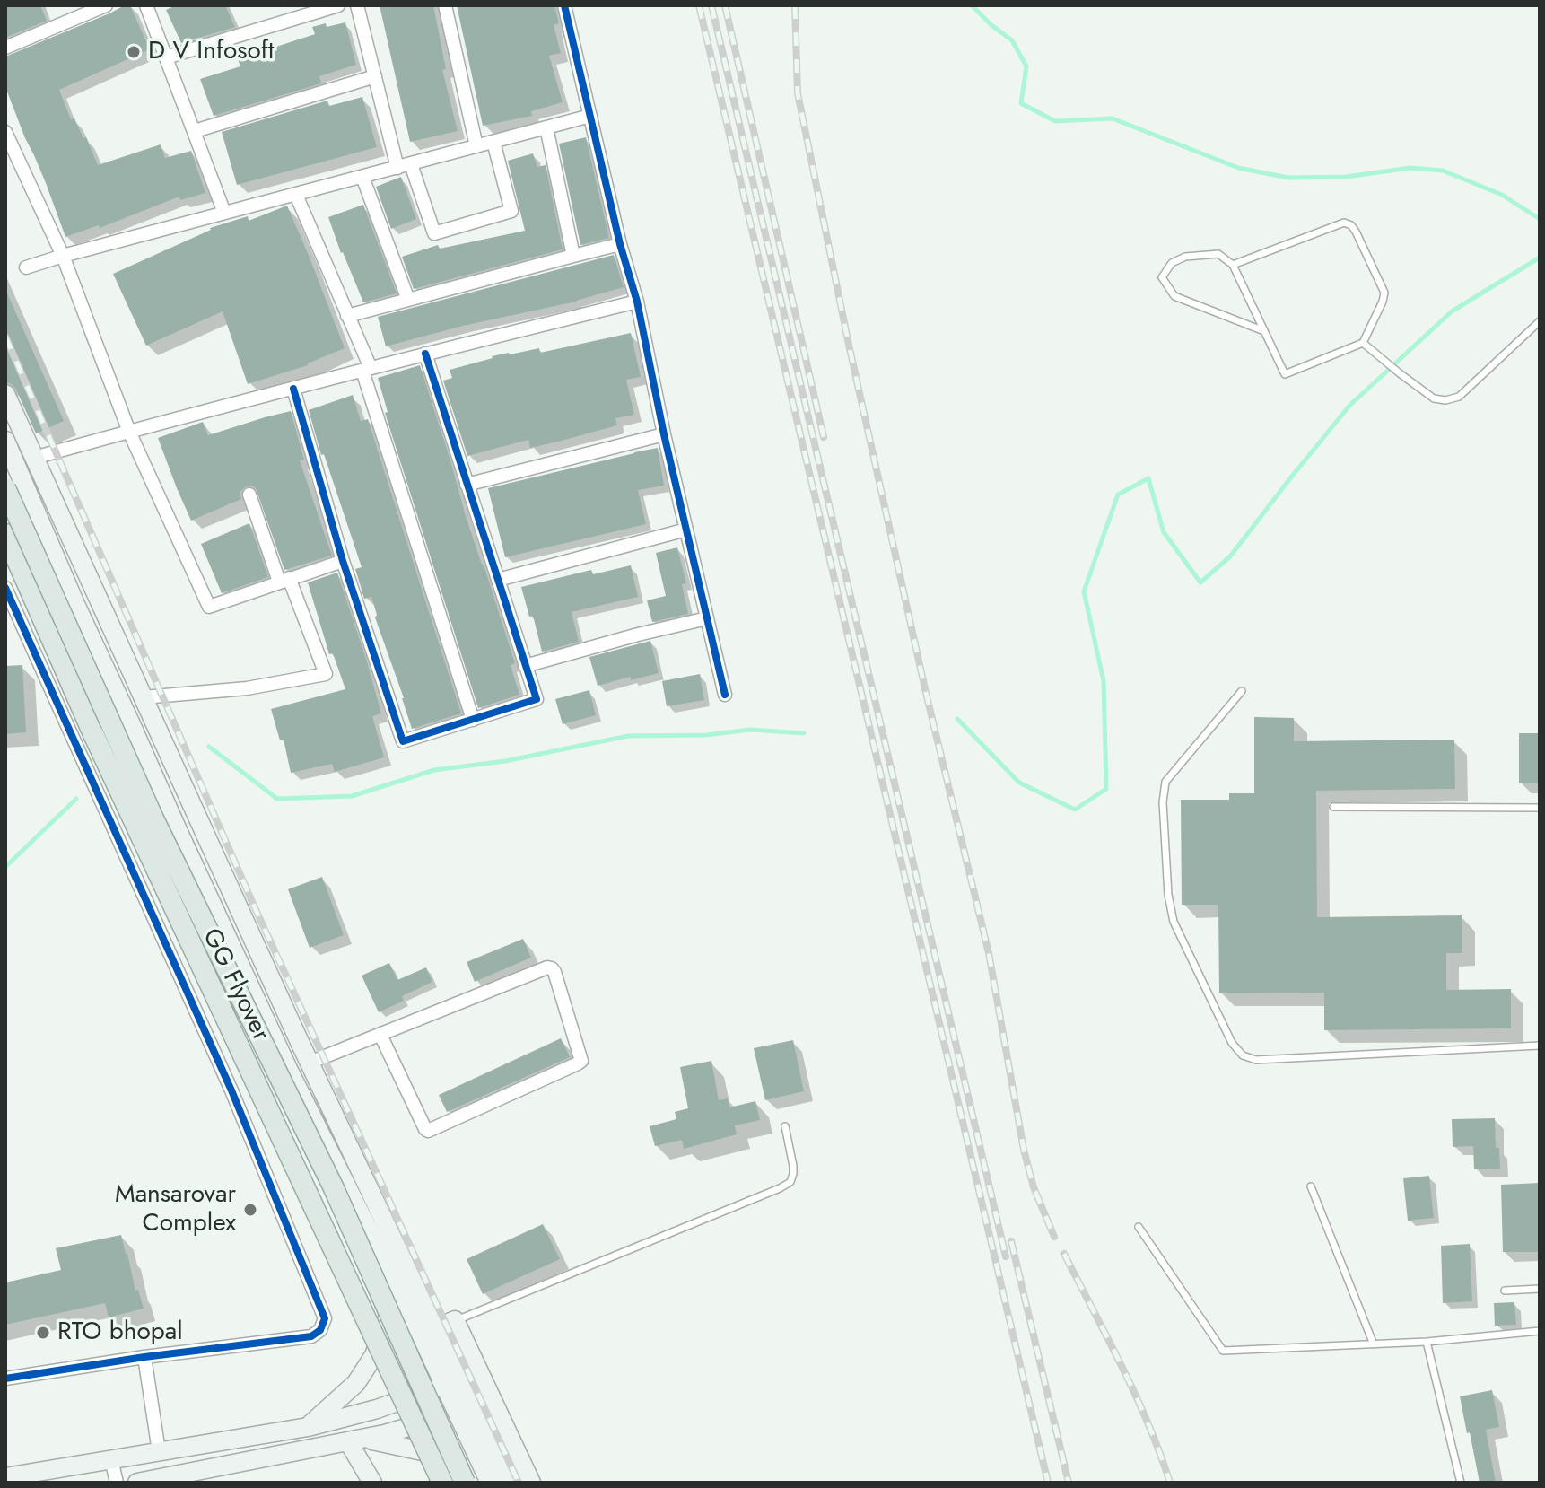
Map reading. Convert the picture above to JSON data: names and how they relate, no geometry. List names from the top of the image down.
{
  "streets": {
    "main road": ["GG Flyover"]
  },
  "places": ["D V Infosoft", "Mansarovar Complex", "RTO bhopal"]
}
